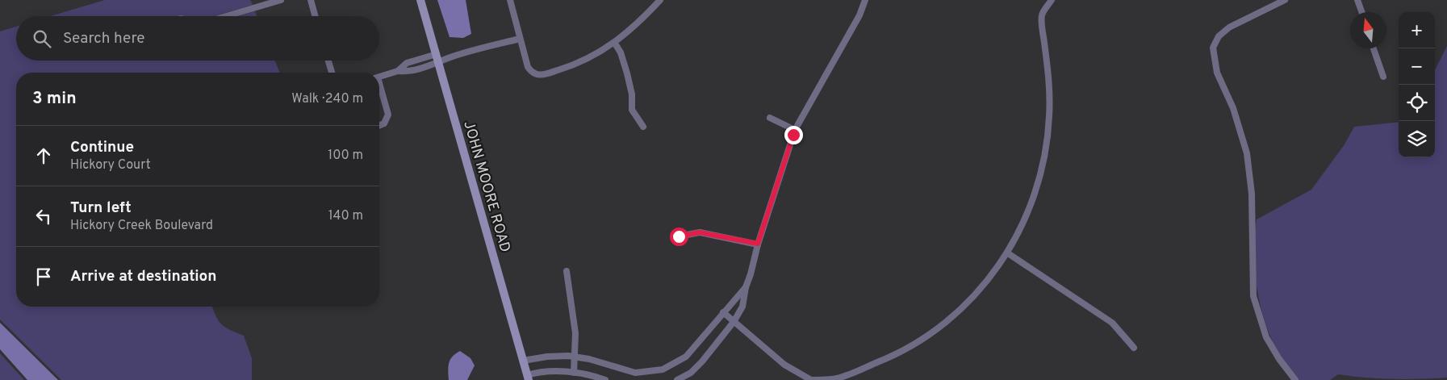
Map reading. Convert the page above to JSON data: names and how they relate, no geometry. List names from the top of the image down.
{
  "streets": {
    "street": ["JOHN MOORE ROAD"]
  },
  "north": "top",
  "page": {
    "map_buttons": ["+", "−"],
    "search": "Search here",
    "heading": ["3 min", "Walk · 240 m"],
    "list": [
      ["Continue", "Hickory Court", "100 m"],
      ["Turn left", "Hickory Creek Boulevard", "140 m"],
      "Arrive at destination"
    ]
  }
}
